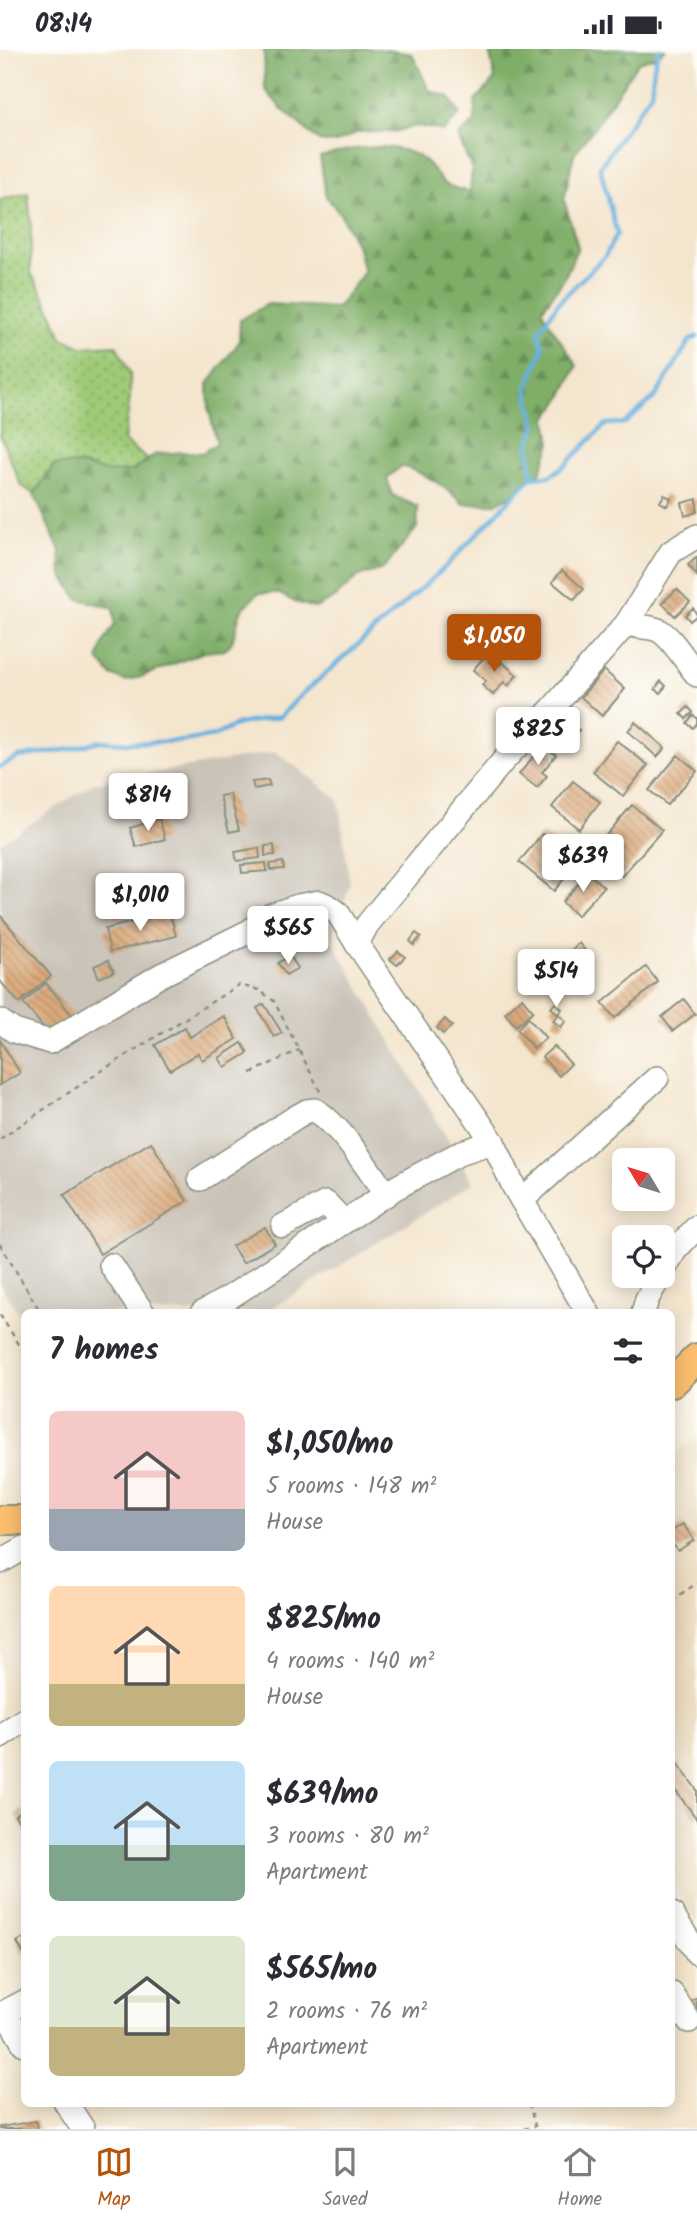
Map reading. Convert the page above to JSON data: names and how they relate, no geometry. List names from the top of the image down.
{
  "north": "top left",
  "page": {
    "status": "08:14",
    "price": [
      "$1,050",
      "$825",
      "$814",
      "$639",
      "$1,010",
      "$565",
      "$514"
    ],
    "heading": "7 homes",
    "list": [
      {
        "name": "$1,050/mo",
        "note": "5 rooms · 148 m² · House"
      },
      {
        "name": "$825/mo",
        "note": "4 rooms · 140 m² · House"
      },
      {
        "name": "$639/mo",
        "note": "3 rooms · 80 m² · Apartment"
      },
      {
        "name": "$565/mo",
        "note": "2 rooms · 76 m² · Apartment"
      }
    ],
    "tabs": ["Map", "Saved", "Home"]
  }
}
